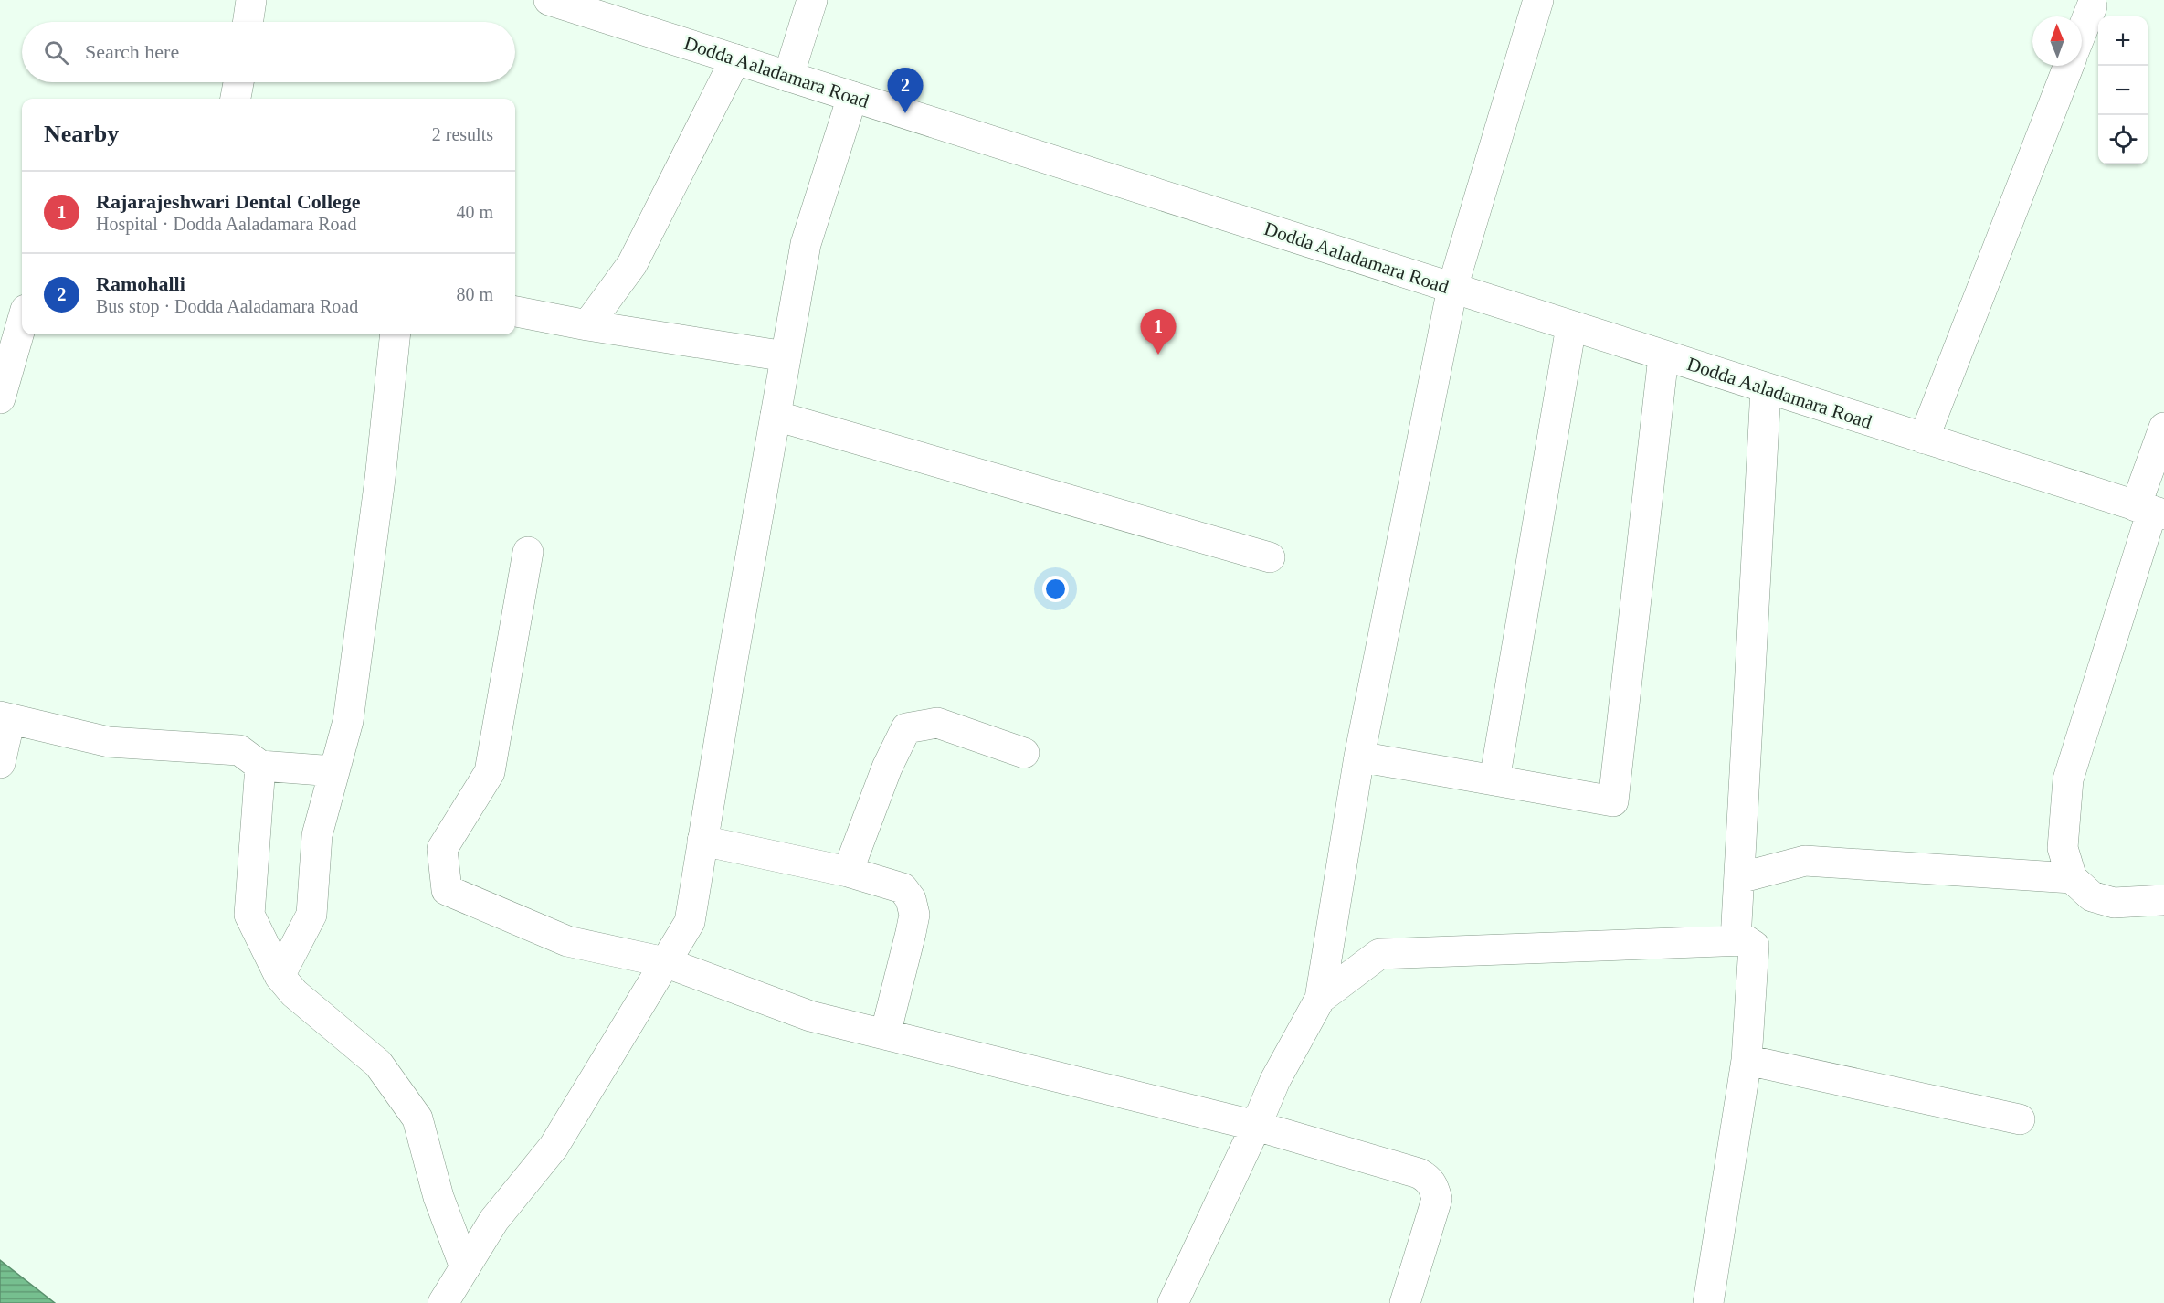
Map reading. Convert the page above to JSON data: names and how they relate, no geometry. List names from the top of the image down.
{
  "streets": {
    "street": ["Dodda Aaladamara Road"]
  },
  "north": "top",
  "page": {
    "map_buttons": ["+", "−"],
    "search": "Search here",
    "pins": ["2", "1"],
    "heading": ["Nearby", "2 results"],
    "list": [
      {
        "mark": "1",
        "name": "Rajarajeshwari Dental College",
        "note": "Hospital · Dodda Aaladamara Road",
        "value": "40 m"
      },
      {
        "mark": "2",
        "name": "Ramohalli",
        "note": "Bus stop · Dodda Aaladamara Road",
        "value": "80 m"
      }
    ]
  }
}
